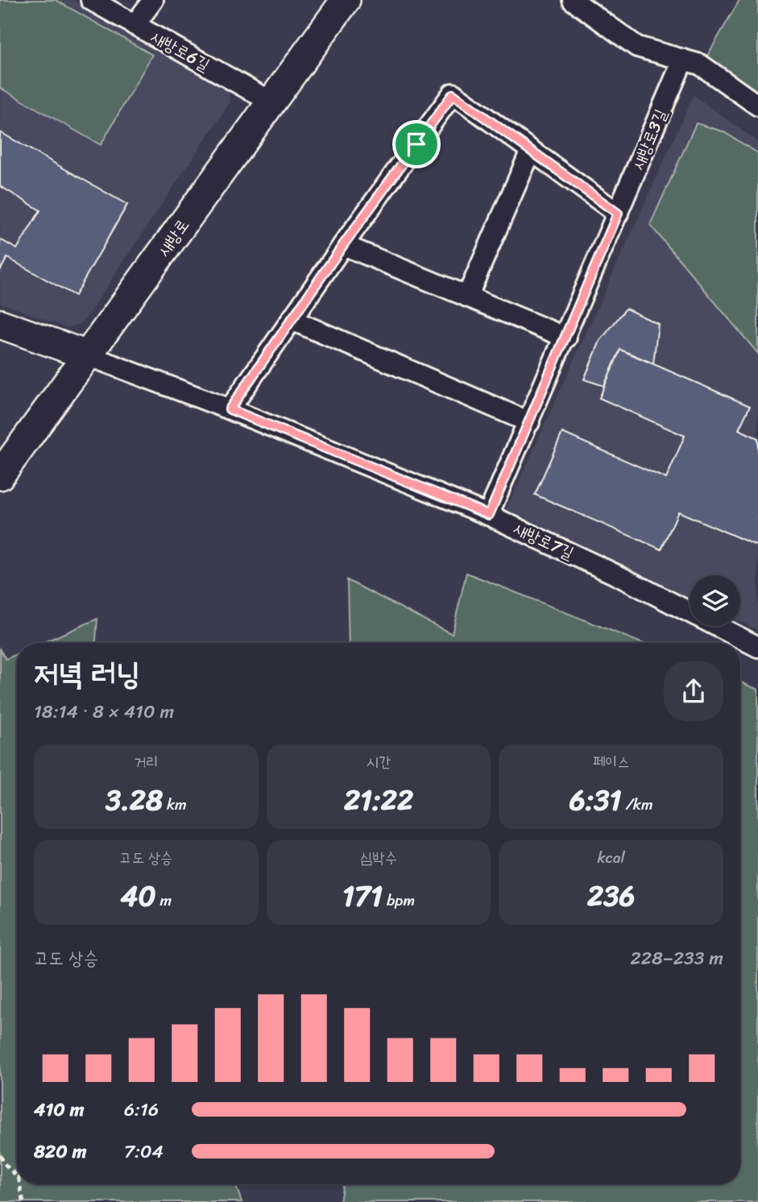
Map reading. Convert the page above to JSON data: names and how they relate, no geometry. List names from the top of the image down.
{
  "streets": {
    "main road": ["새방로"],
    "street": ["새방로6길", "새방로3길", "새방로7길"]
  },
  "crossings": [
    ["새방로6길", "새방로"],
    ["새방로3길", "새방로7길"],
    ["새방로", "새방로7길"]
  ],
  "page": {
    "heading": ["저녁 러닝", "18:14 · 8 × 410 m"],
    "stats": [
      ["거리", "3.28 km"],
      ["시간", "21:22"],
      ["페이스", "6:31 /km"],
      ["고도 상승", "40 m"],
      ["심박수", "171 bpm"],
      ["kcal", "236"]
    ],
    "chart": ["고도 상승", "228–233 m"],
    "list": [
      {
        "name": "410 m",
        "note": "6:16"
      },
      {
        "name": "820 m",
        "note": "7:04"
      }
    ]
  }
}
